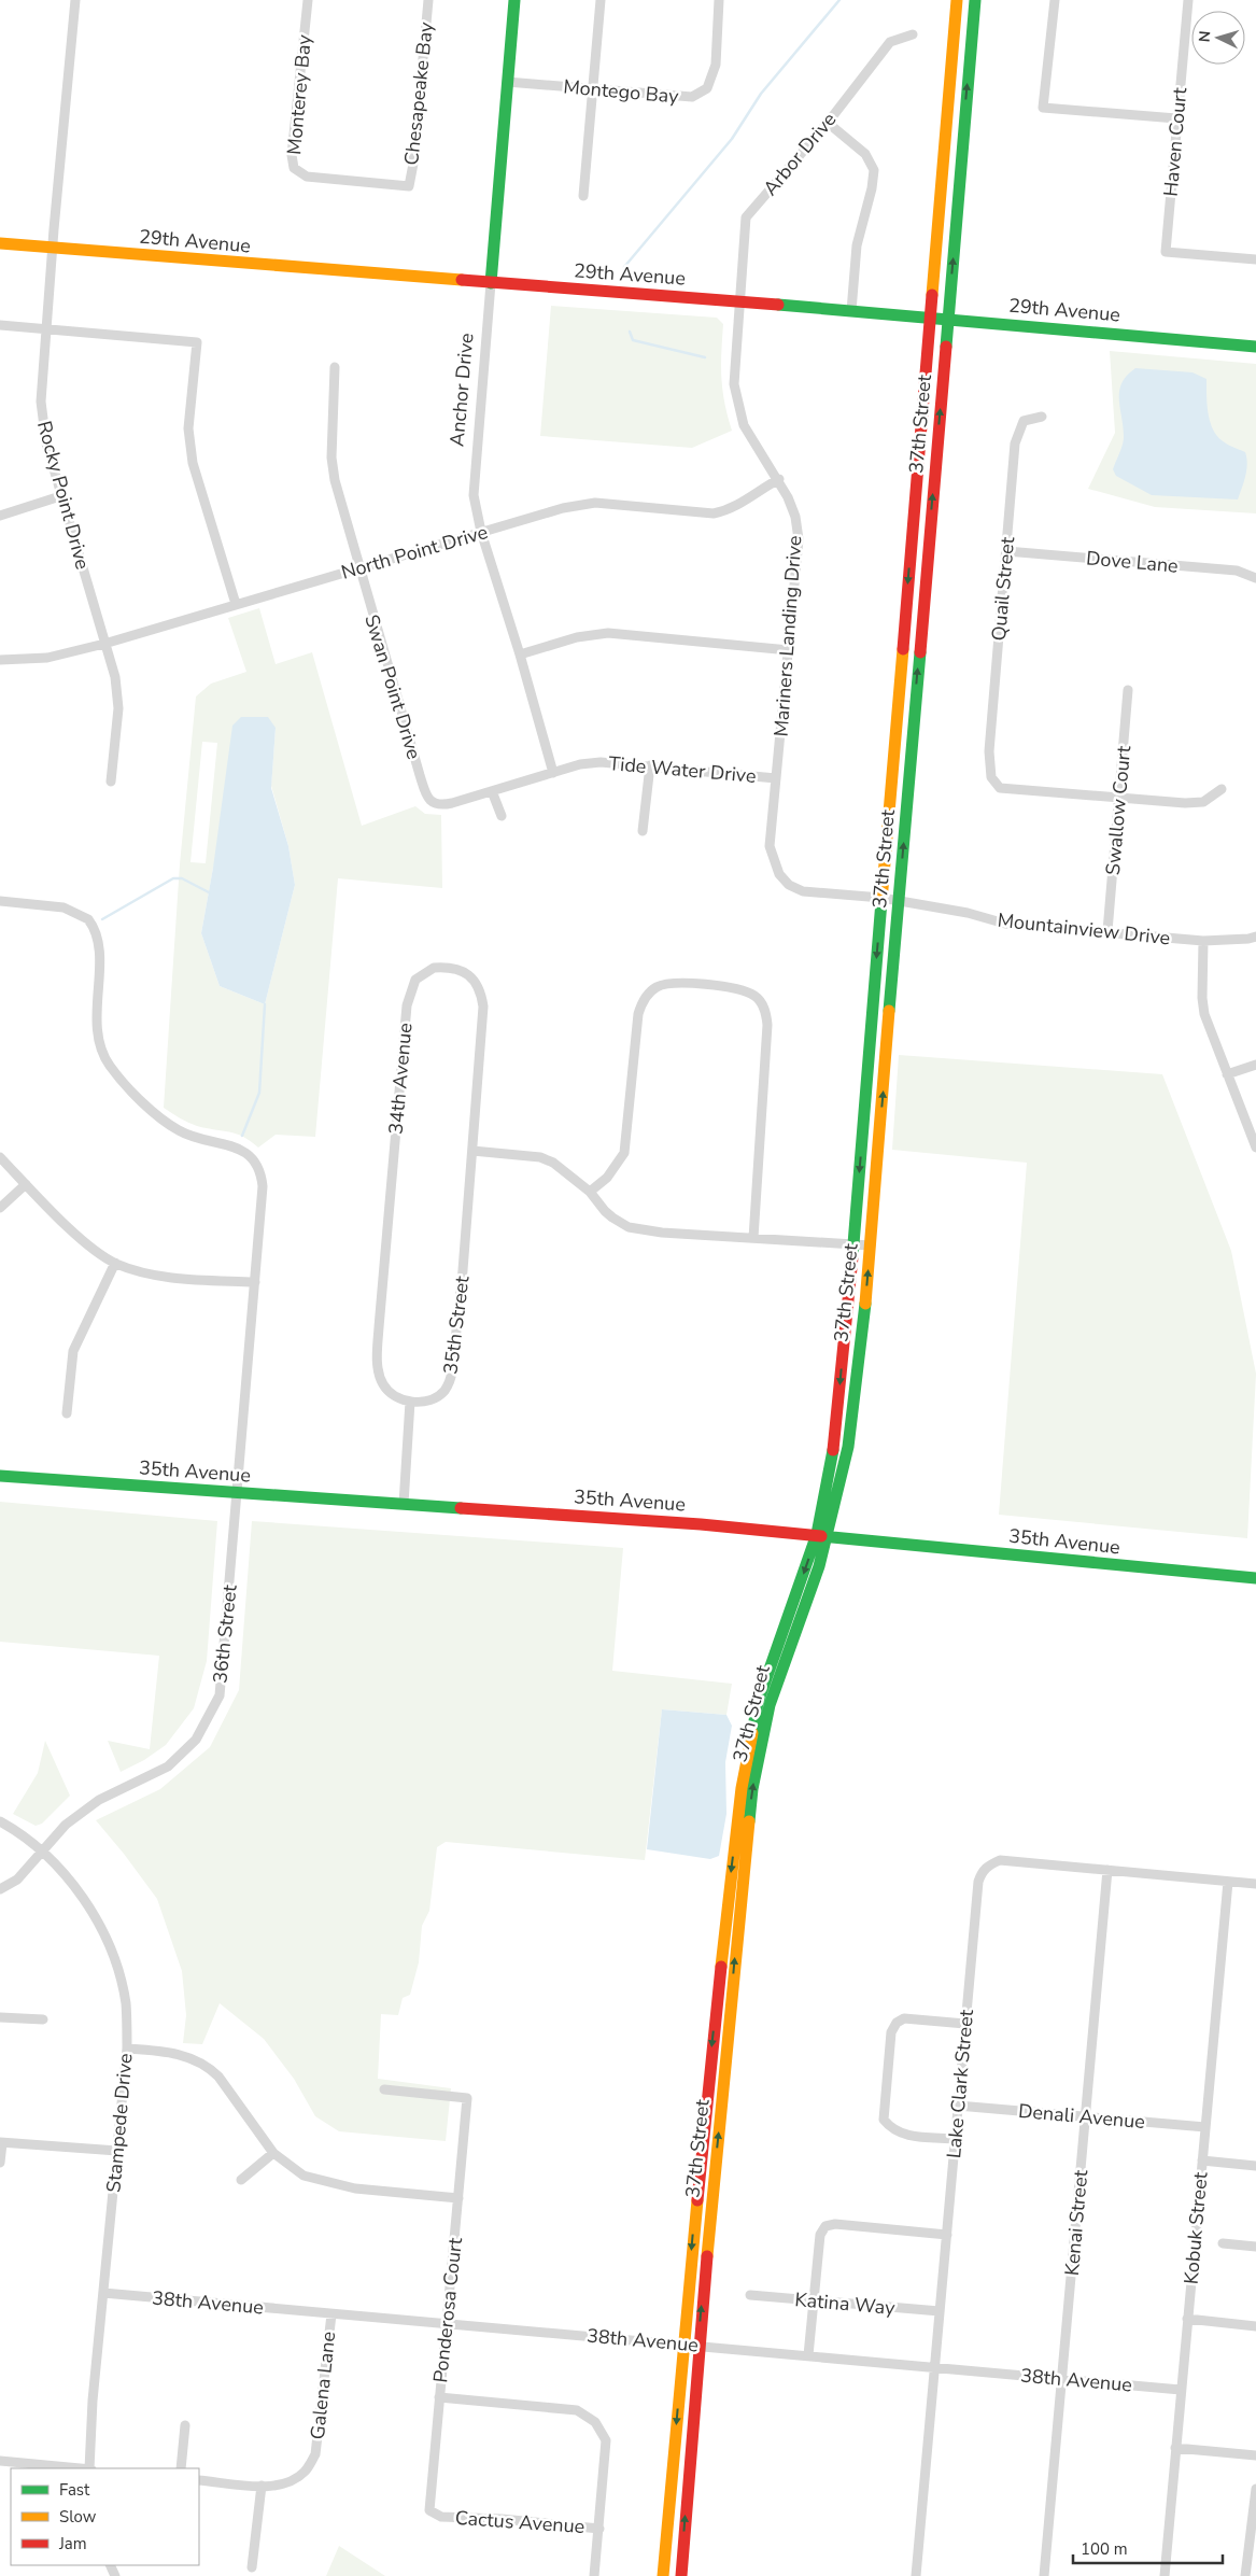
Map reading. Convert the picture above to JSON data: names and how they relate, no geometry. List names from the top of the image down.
{
  "streets": {
    "main road": [
      "29th Avenue",
      "Anchor Drive",
      "37th Street",
      "35th Avenue"
    ],
    "street": [
      "Montego Bay",
      "Chesapeake Bay",
      "Monterey Bay",
      "Haven Court",
      "Arbor Drive",
      "Rocky Point Drive",
      "North Point Drive",
      "Dove Lane",
      "Quail Street",
      "Mariners Landing Drive",
      "Swan Point Drive",
      "Tide Water Drive",
      "Swallow Court",
      "Mountainview Drive",
      "34th Avenue",
      "35th Street",
      "36th Street",
      "Lake Clark Street",
      "Denali Avenue",
      "Stampede Drive",
      "Kenai Street",
      "Kobuk Street",
      "38th Avenue",
      "Katina Way",
      "Ponderosa Court",
      "Galena Lane",
      "Cactus Avenue"
    ]
  },
  "crossings": [
    ["Montego Bay", "Anchor Drive"],
    ["Chesapeake Bay", "Monterey Bay"],
    ["Arbor Drive", "29th Avenue"],
    ["Arbor Drive", "Mariners Landing Drive"],
    ["29th Avenue", "Anchor Drive"],
    ["29th Avenue", "37th Street"],
    ["29th Avenue", "Rocky Point Drive"],
    ["29th Avenue", "Mariners Landing Drive"],
    ["Anchor Drive", "North Point Drive"],
    ["Anchor Drive", "Tide Water Drive"],
    ["37th Street", "Mariners Landing Drive"],
    ["37th Street", "Mountainview Drive"],
    ["37th Street", "35th Avenue"],
    ["37th Street", "38th Avenue"],
    ["Rocky Point Drive", "North Point Drive"],
    ["North Point Drive", "Mariners Landing Drive"],
    ["North Point Drive", "Swan Point Drive"],
    ["Dove Lane", "Quail Street"],
    ["Quail Street", "Swallow Court"],
    ["Mariners Landing Drive", "Tide Water Drive"],
    ["Mariners Landing Drive", "Mountainview Drive"],
    ["Swan Point Drive", "Tide Water Drive"],
    ["Swallow Court", "Mountainview Drive"],
    ["34th Avenue", "35th Street"],
    ["35th Avenue", "36th Street"],
    ["36th Street", "Stampede Drive"],
    ["Lake Clark Street", "Denali Avenue"],
    ["Lake Clark Street", "Kenai Street"],
    ["Lake Clark Street", "Kobuk Street"],
    ["Lake Clark Street", "38th Avenue"],
    ["Lake Clark Street", "Katina Way"],
    ["Denali Avenue", "Kenai Street"],
    ["Denali Avenue", "Kobuk Street"],
    ["Stampede Drive", "38th Avenue"],
    ["Kenai Street", "38th Avenue"],
    ["Kobuk Street", "38th Avenue"],
    ["38th Avenue", "Ponderosa Court"],
    ["38th Avenue", "Galena Lane"],
    ["Ponderosa Court", "Cactus Avenue"]
  ],
  "legend": ["Fast", "Slow", "Jam"],
  "scale_bar": "100 m",
  "north": "left"
}
